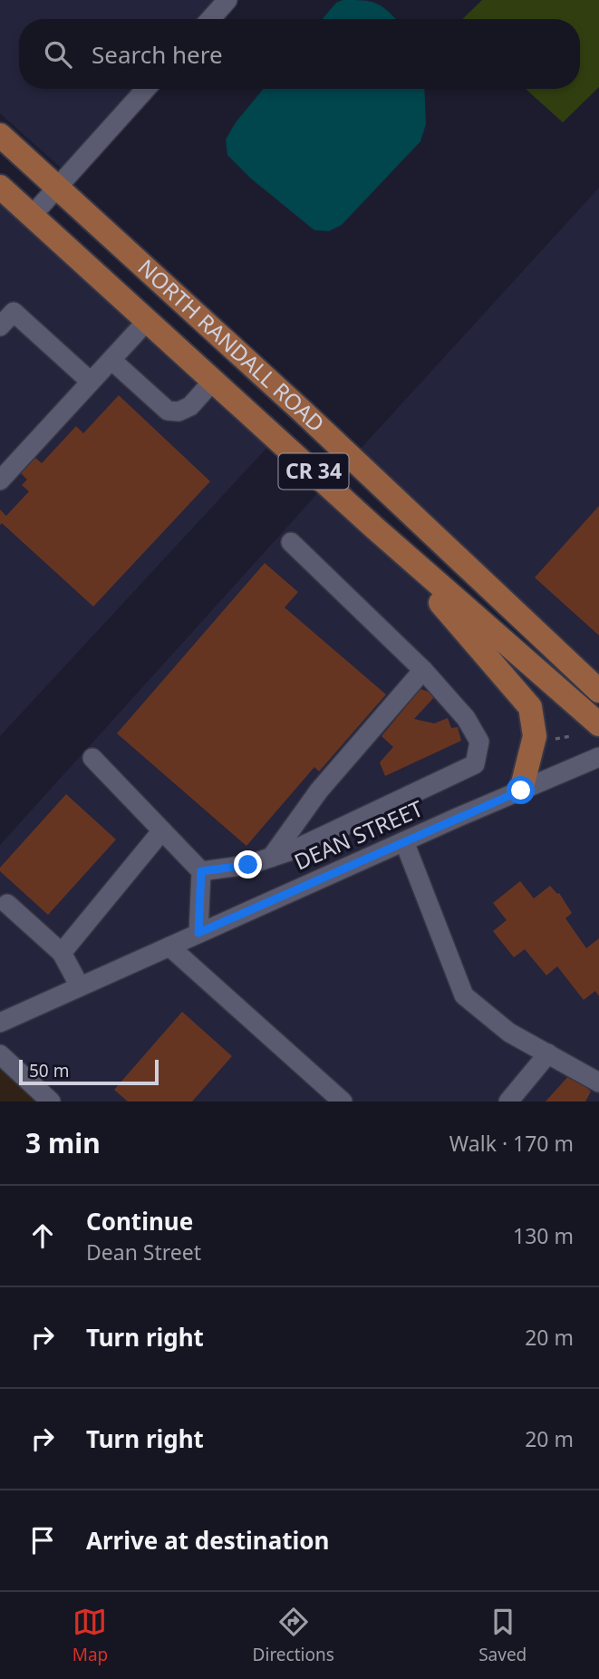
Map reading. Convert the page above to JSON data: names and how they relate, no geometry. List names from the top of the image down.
{
  "streets": {
    "main road": ["NORTH RANDALL ROAD", "CR 34"],
    "street": ["DEAN STREET"]
  },
  "scale_bar": "50 m",
  "page": {
    "search": "Search here",
    "scale": "50 m",
    "heading": ["3 min", "Walk · 170 m"],
    "list": [
      ["Continue", "Dean Street", "130 m"],
      ["Turn right", "20 m"],
      ["Turn right", "20 m"],
      "Arrive at destination"
    ],
    "nav": ["Map", "Directions", "Saved"]
  }
}
